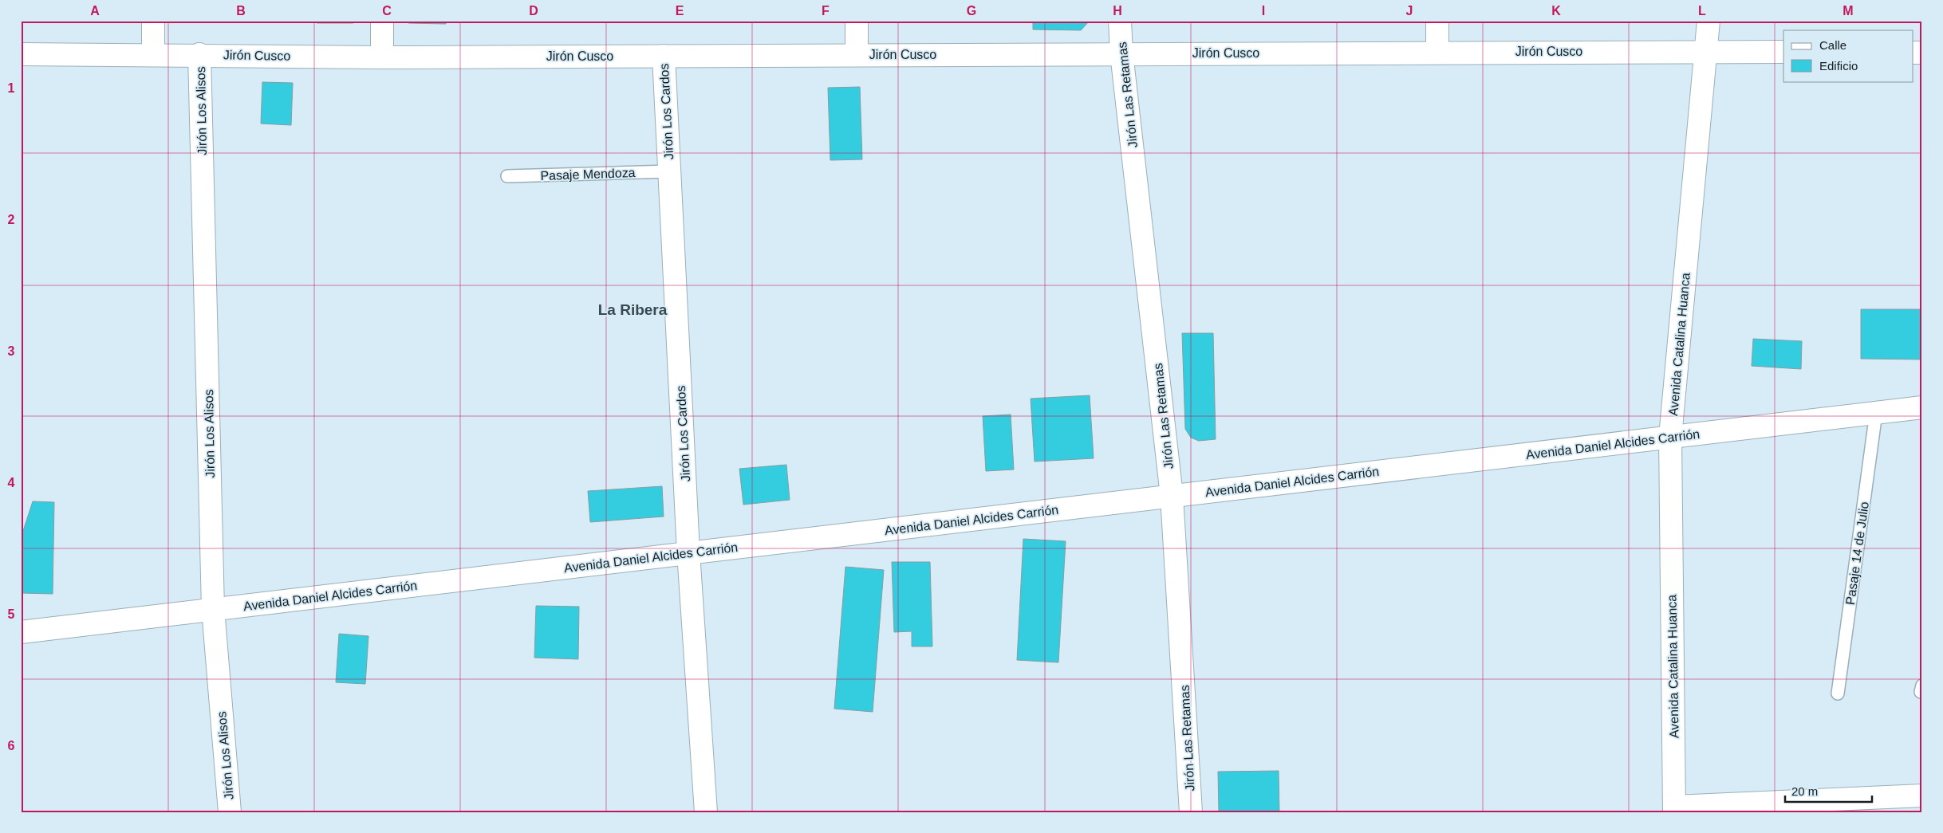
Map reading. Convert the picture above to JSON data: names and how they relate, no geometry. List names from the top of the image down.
{
  "streets": {
    "street": [
      "Jirón Cusco",
      "Jirón Las Retamas",
      "Jirón Los Alisos",
      "Jirón Los Cardos",
      "Avenida Catalina Huanca",
      "Avenida Daniel Alcides Carrión"
    ],
    "lane": ["Pasaje Mendoza", "Pasaje 14 de Julio"]
  },
  "crossings": [
    ["Jirón Cusco", "Jirón Las Retamas"],
    ["Jirón Cusco", "Jirón Los Alisos"],
    ["Jirón Cusco", "Jirón Los Cardos"],
    ["Jirón Cusco", "Avenida Catalina Huanca"],
    ["Jirón Las Retamas", "Avenida Daniel Alcides Carrión"],
    ["Jirón Los Alisos", "Avenida Daniel Alcides Carrión"],
    ["Jirón Los Cardos", "Pasaje Mendoza"],
    ["Jirón Los Cardos", "Avenida Daniel Alcides Carrión"],
    ["Avenida Catalina Huanca", "Avenida Daniel Alcides Carrión"],
    ["Avenida Daniel Alcides Carrión", "Pasaje 14 de Julio"]
  ],
  "districts": ["La Ribera"],
  "legend": ["Calle", "Edificio"],
  "scale_bar": "20 m",
  "grid": {
    "columns": [
      "A",
      "B",
      "C",
      "D",
      "E",
      "F",
      "G",
      "H",
      "I",
      "J",
      "K",
      "L",
      "M"
    ],
    "rows": [
      "1",
      "2",
      "3",
      "4",
      "5",
      "6"
    ]
  }
}
